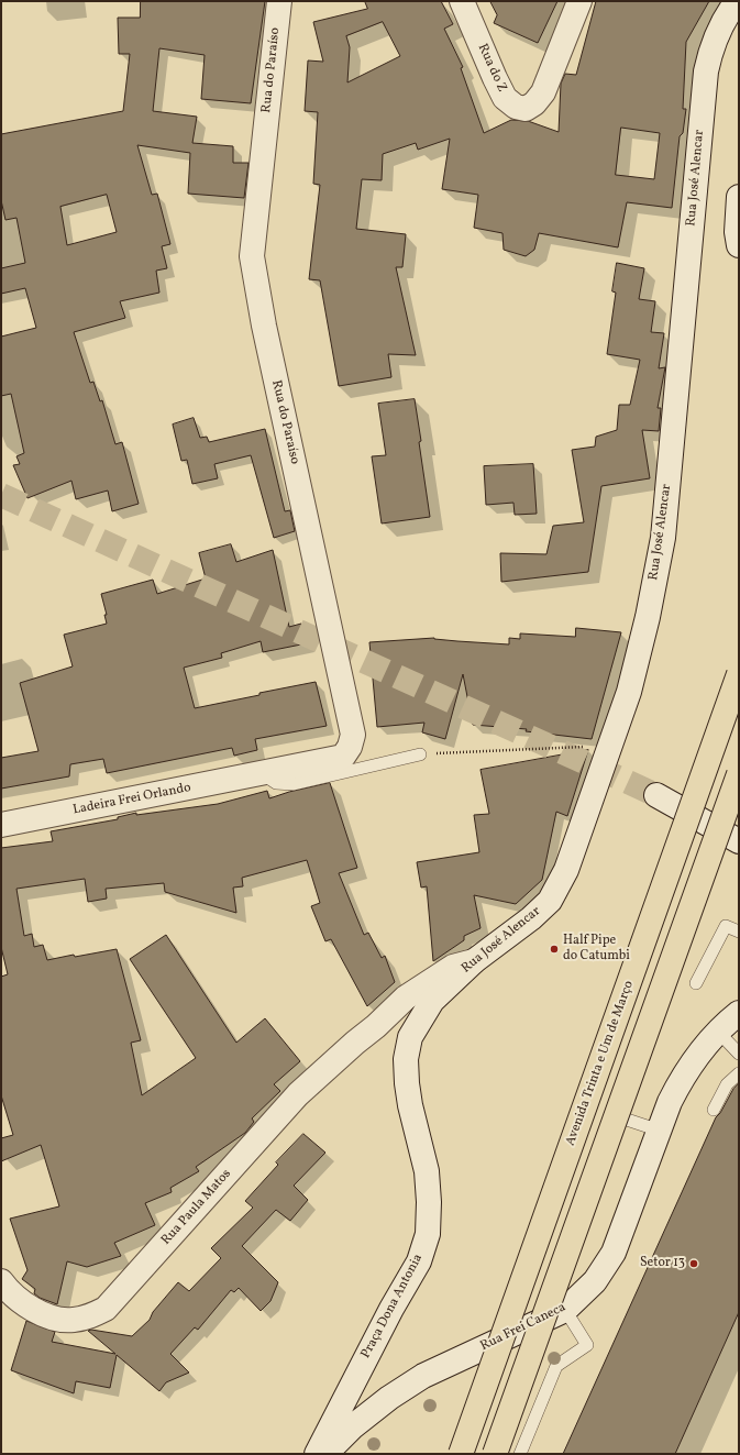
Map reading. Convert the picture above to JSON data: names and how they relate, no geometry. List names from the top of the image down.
{
  "streets": {
    "main road": ["Avenida Trinta e Um de Março"],
    "street": [
      "Rua do Z",
      "Rua do Paraíso",
      "Rua José Alencar",
      "Ladeira Frei Orlando",
      "Rua Paula Matos",
      "Praça Dona Antonia",
      "Rua Frei Caneca"
    ]
  },
  "crossings": [
    ["Rua do Paraíso", "Ladeira Frei Orlando"],
    ["Rua José Alencar", "Rua Paula Matos"],
    ["Rua José Alencar", "Praça Dona Antonia"]
  ],
  "places": ["Half Pipe do Catumbi", "Setor 13"]
}
